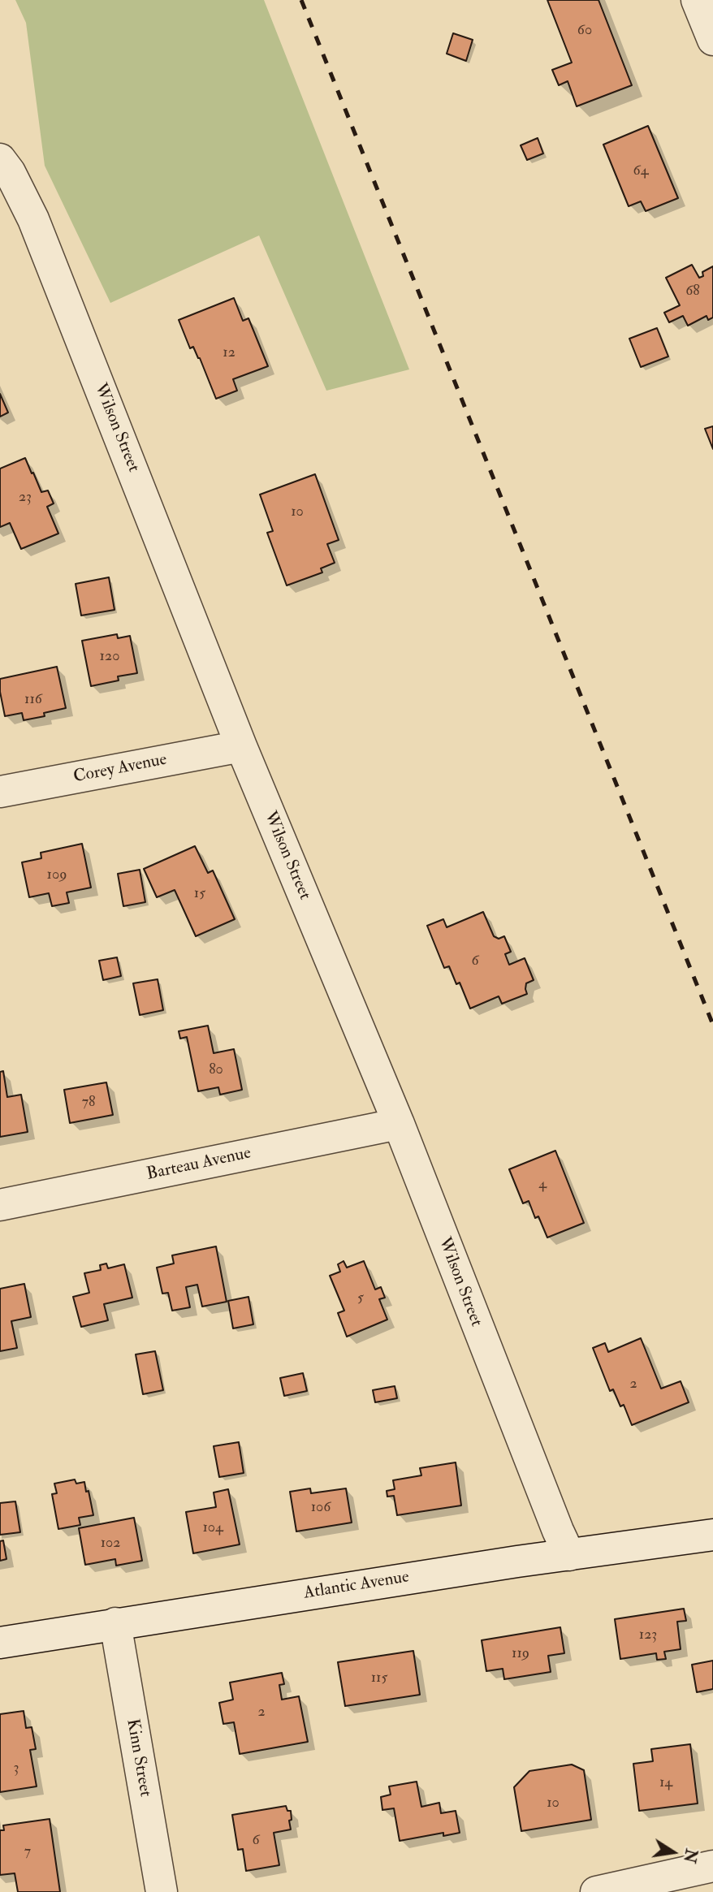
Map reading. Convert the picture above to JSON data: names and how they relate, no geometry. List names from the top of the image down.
{
  "streets": {
    "street": [
      "Wilson Street",
      "Corey Avenue",
      "Barteau Avenue",
      "Atlantic Avenue",
      "Kinn Street"
    ]
  },
  "crossings": [
    ["Wilson Street", "Corey Avenue"],
    ["Wilson Street", "Barteau Avenue"],
    ["Wilson Street", "Atlantic Avenue"],
    ["Atlantic Avenue", "Kinn Street"]
  ],
  "house_numbers": [
    "60",
    "64",
    "68",
    "12",
    "23",
    "10",
    "120",
    "116",
    "109",
    "15",
    "6",
    "80",
    "78",
    "4",
    "5",
    "2",
    "106",
    "104",
    "102",
    "123",
    "119",
    "115",
    "2",
    "3",
    "14",
    "10",
    "6",
    "7"
  ],
  "north": "right"
}
